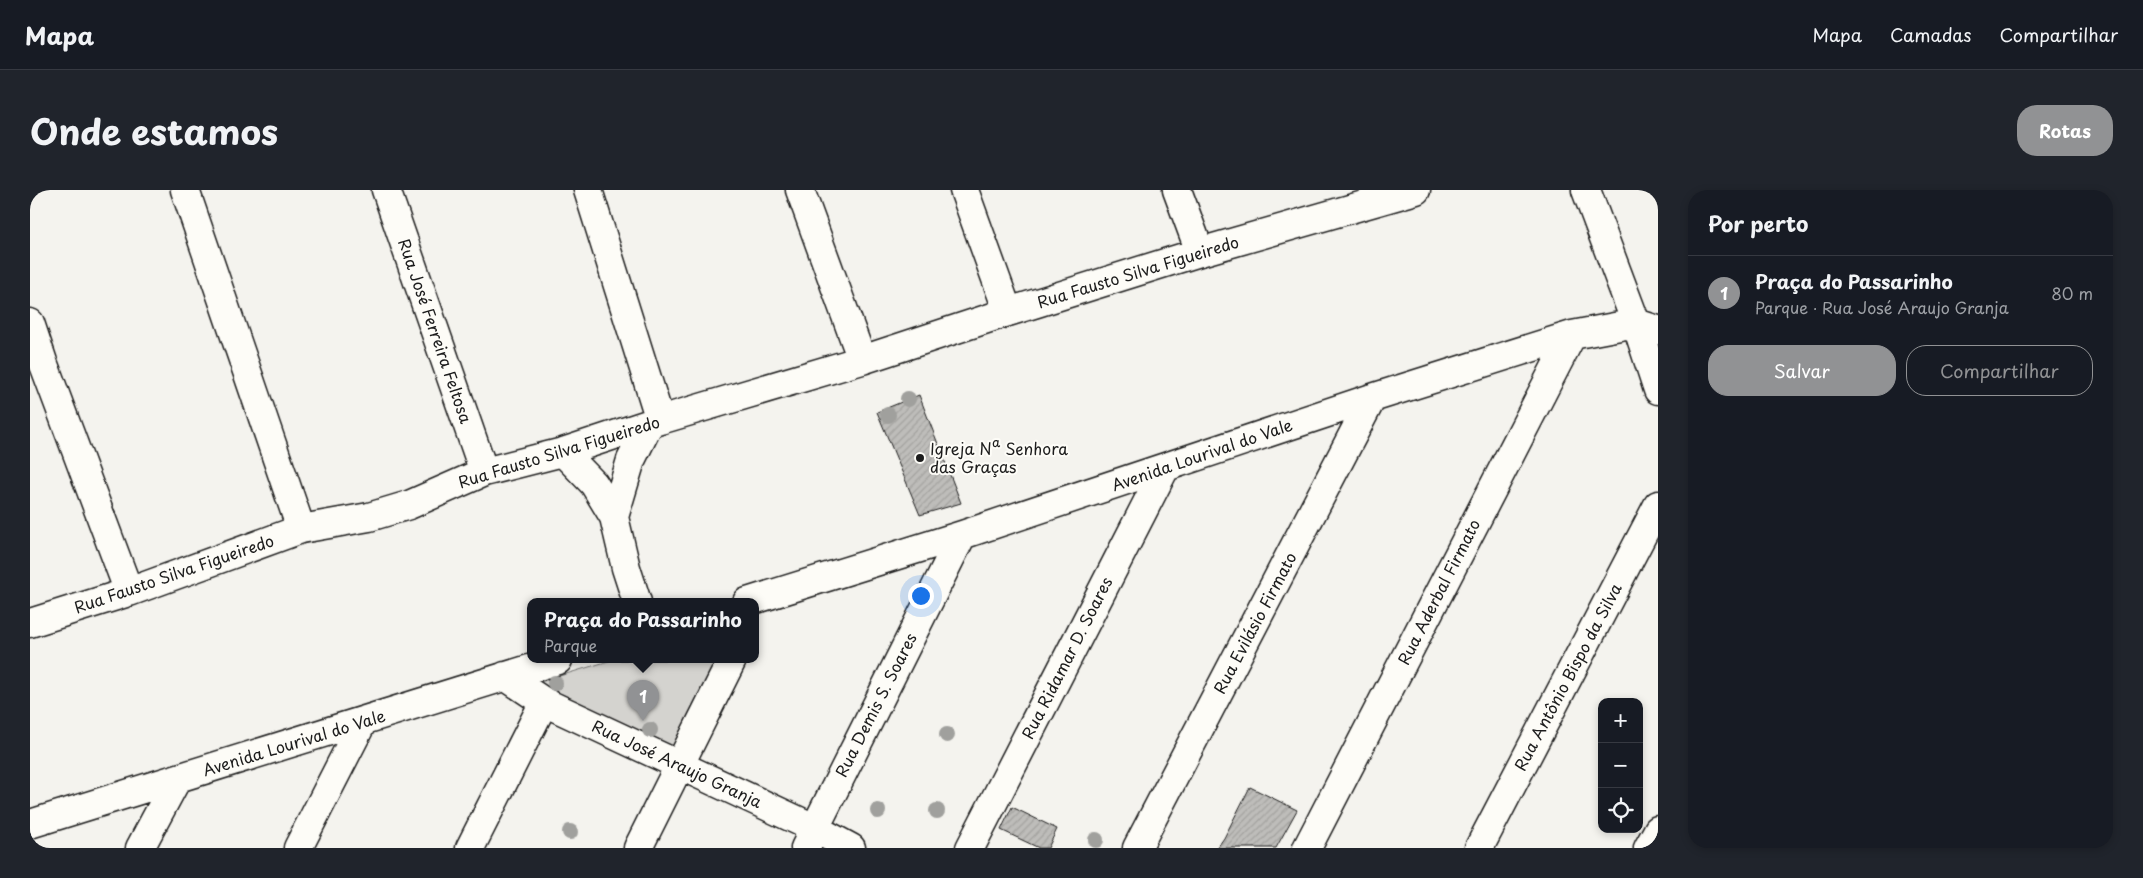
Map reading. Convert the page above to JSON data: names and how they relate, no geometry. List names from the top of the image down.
{
  "streets": {
    "street": [
      "Rua Fausto Silva Figueiredo",
      "Rua José Ferreira Feltosa",
      "Avenida Lourival do Vale",
      "Rua Aderbal Firmato",
      "Rua Evilásio Firmato",
      "Rua Ridamar D. Soares",
      "Rua Antônio Bispo da Silva",
      "Rua Demis S. Soares",
      "Rua José Araujo Granja"
    ]
  },
  "crossings": [
    ["Rua Fausto Silva Figueiredo", "Rua José Ferreira Feltosa"],
    ["Avenida Lourival do Vale", "Rua Aderbal Firmato"],
    ["Avenida Lourival do Vale", "Rua Evilásio Firmato"],
    ["Avenida Lourival do Vale", "Rua Ridamar D. Soares"],
    ["Avenida Lourival do Vale", "Rua Demis S. Soares"],
    ["Avenida Lourival do Vale", "Rua José Araujo Granja"],
    ["Rua Demis S. Soares", "Rua José Araujo Granja"]
  ],
  "places": ["Igreja Nª Senhora das Graças"],
  "page": {
    "header": "Mapa",
    "nav": ["Mapa", "Camadas", "Compartilhar"],
    "title": "Onde estamos",
    "buttons": [
      "Rotas",
      ["Salvar", "Compartilhar"]
    ],
    "heading": "Por perto",
    "list": [
      {
        "mark": "1",
        "name": "Praça do Passarinho",
        "note": "Parque · Rua José Araujo Granja",
        "value": "80 m"
      }
    ],
    "popup": ["Praça do Passarinho", "Parque"],
    "pins": "1",
    "map_buttons": ["+", "−"]
  }
}
